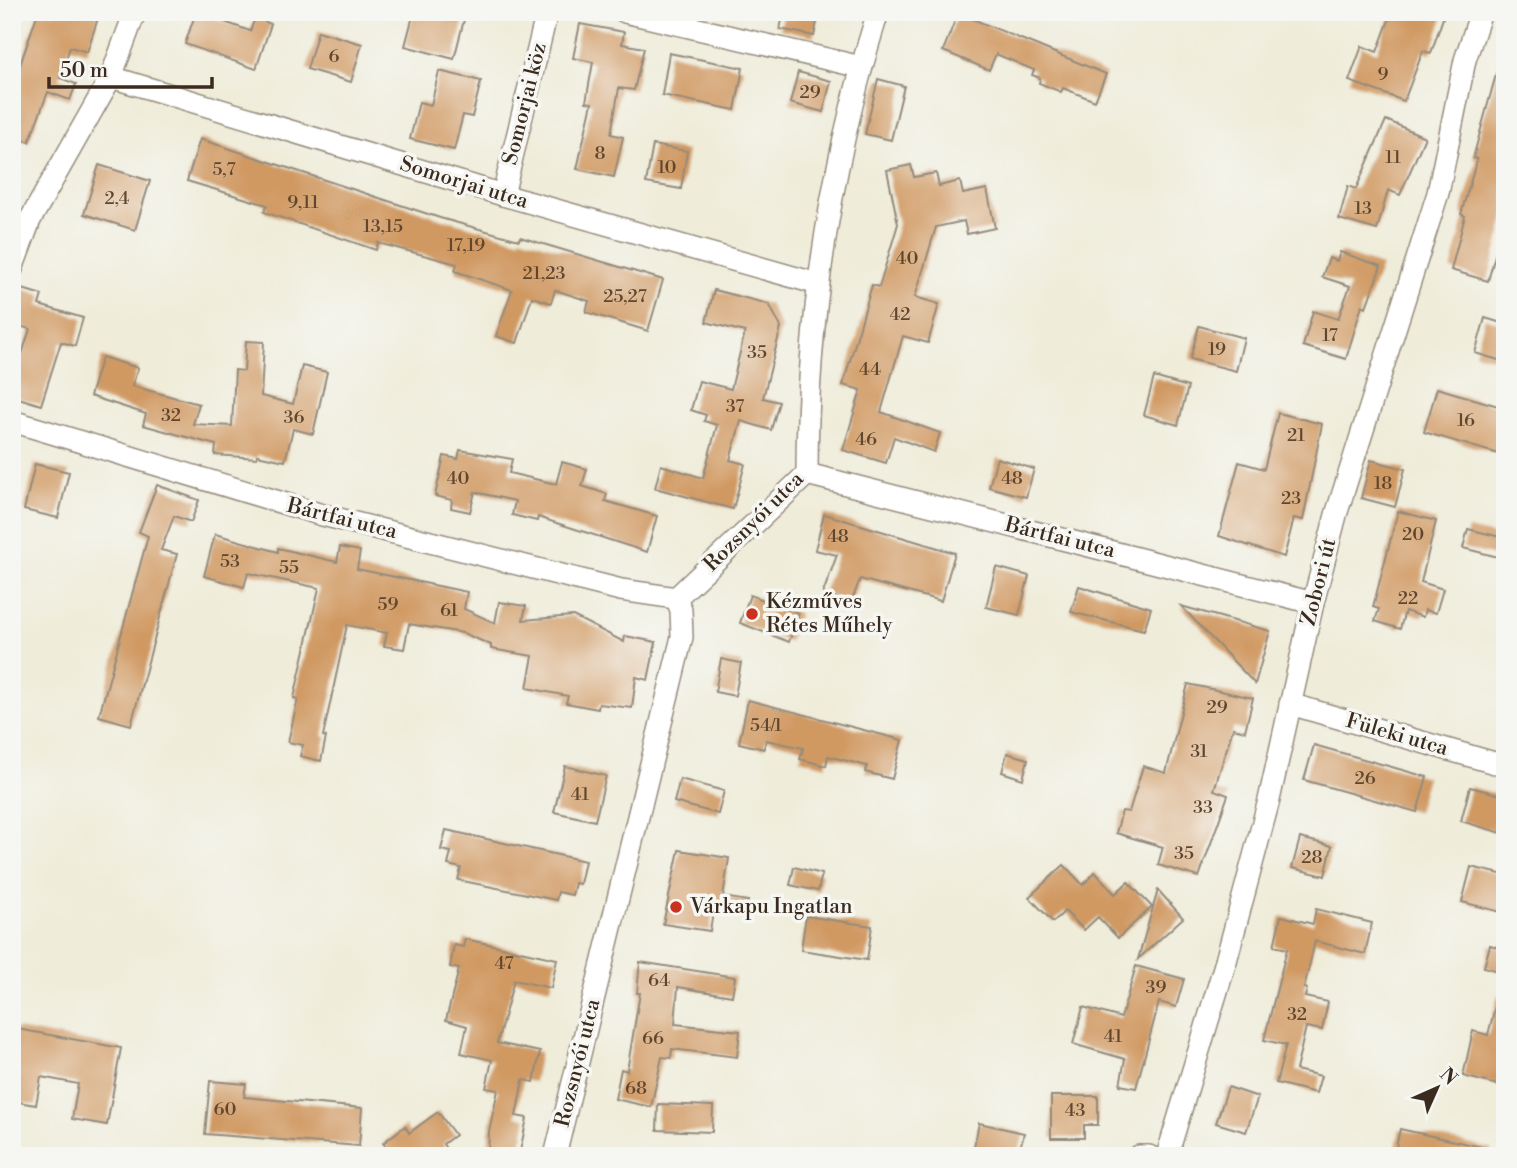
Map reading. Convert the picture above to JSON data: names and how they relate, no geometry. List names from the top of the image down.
{
  "streets": {
    "street": [
      "Somorjai köz",
      "Somorjai utca",
      "Bártfai utca",
      "Rozsnyói utca",
      "Zobori út",
      "Füleki utca"
    ]
  },
  "crossings": [
    ["Somorjai köz", "Somorjai utca"],
    ["Somorjai utca", "Rozsnyói utca"],
    ["Bártfai utca", "Rozsnyói utca"],
    ["Bártfai utca", "Zobori út"],
    ["Zobori út", "Füleki utca"]
  ],
  "places": ["Kézműves Rétes Műhely", "Várkapu Ingatlan"],
  "house_numbers": [
    "6",
    "9",
    "29",
    "8",
    "11",
    "10",
    "5,7",
    "2,4",
    "9,11",
    "13",
    "13,15",
    "17,19",
    "40",
    "21,23",
    "25,27",
    "42",
    "17",
    "19",
    "35",
    "44",
    "37",
    "32",
    "36",
    "16",
    "21",
    "46",
    "40",
    "48",
    "18",
    "23",
    "20",
    "48",
    "53",
    "55",
    "22",
    "59",
    "61",
    "29",
    "54/1",
    "31",
    "26",
    "41",
    "33",
    "35",
    "28",
    "47",
    "64",
    "39",
    "32",
    "41",
    "66",
    "68",
    "60",
    "43"
  ],
  "scale_bar": "50 m",
  "north": "top right"
}
